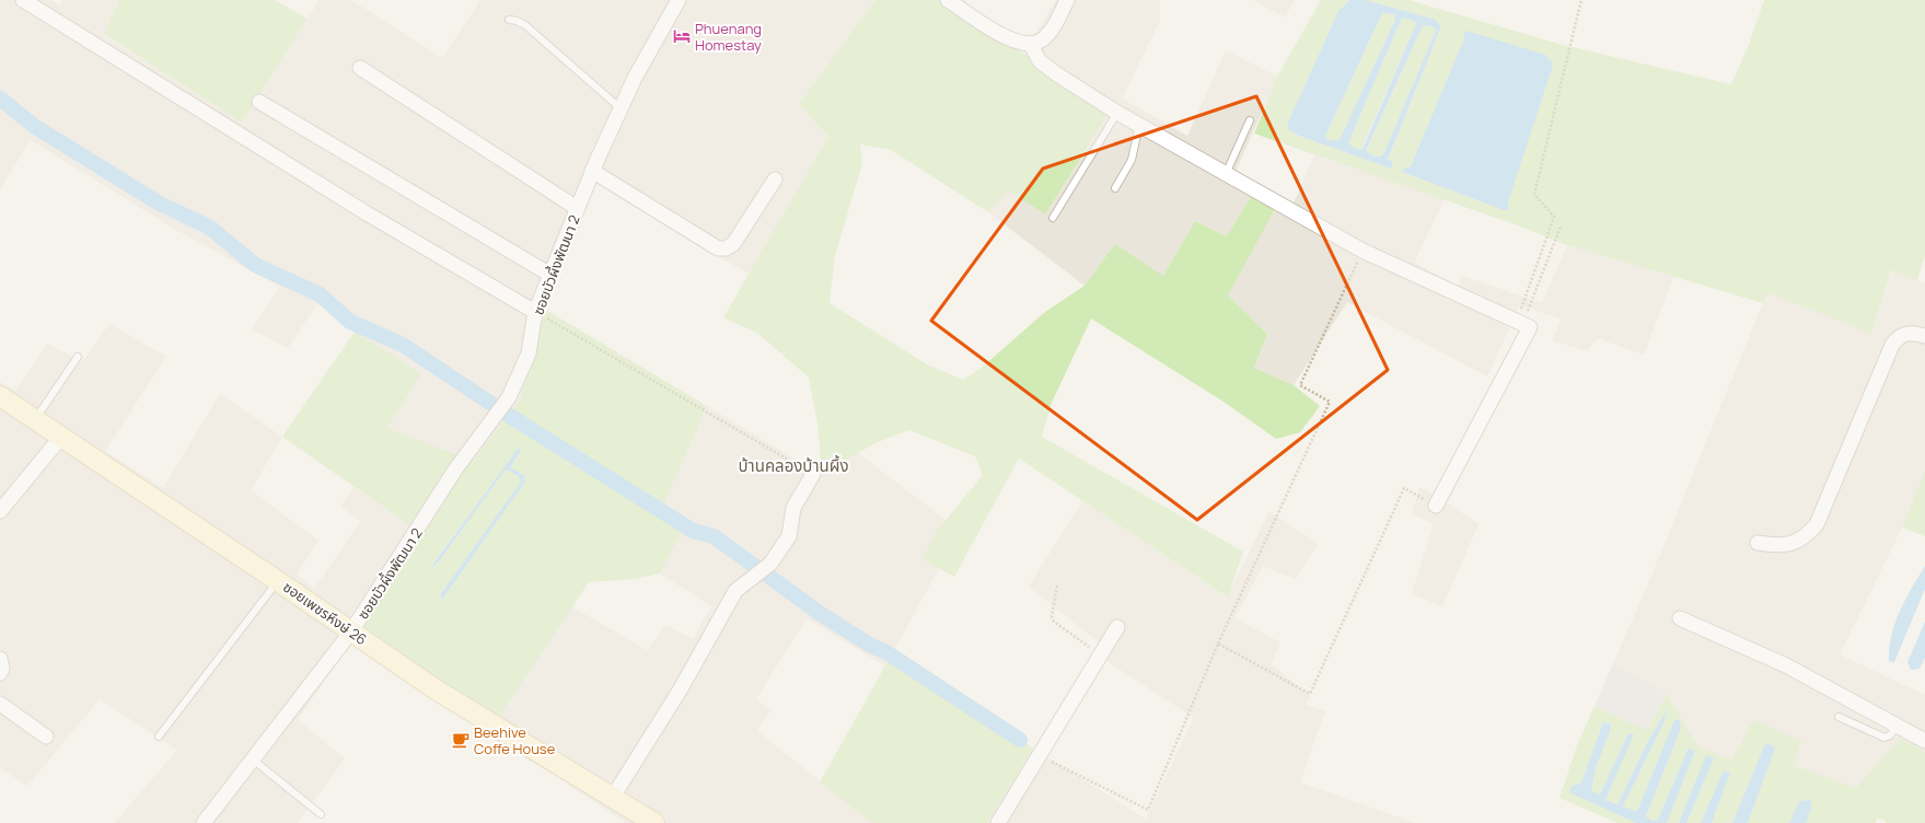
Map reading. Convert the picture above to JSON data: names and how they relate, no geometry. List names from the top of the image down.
{
  "streets": {
    "street": ["ซอยบัวผึ้งพัฒนา 2", "ซอยเพชรหึงษ์ 26"]
  },
  "crossings": [
    ["ซอยบัวผึ้งพัฒนา 2", "ซอยเพชรหึงษ์ 26"]
  ],
  "districts": ["บ้านคลองบ้านผึ้ง"],
  "places": {
    "hotel": ["Phuenang Homestay"],
    "cafe": ["Beehive Coffe House"]
  }
}
